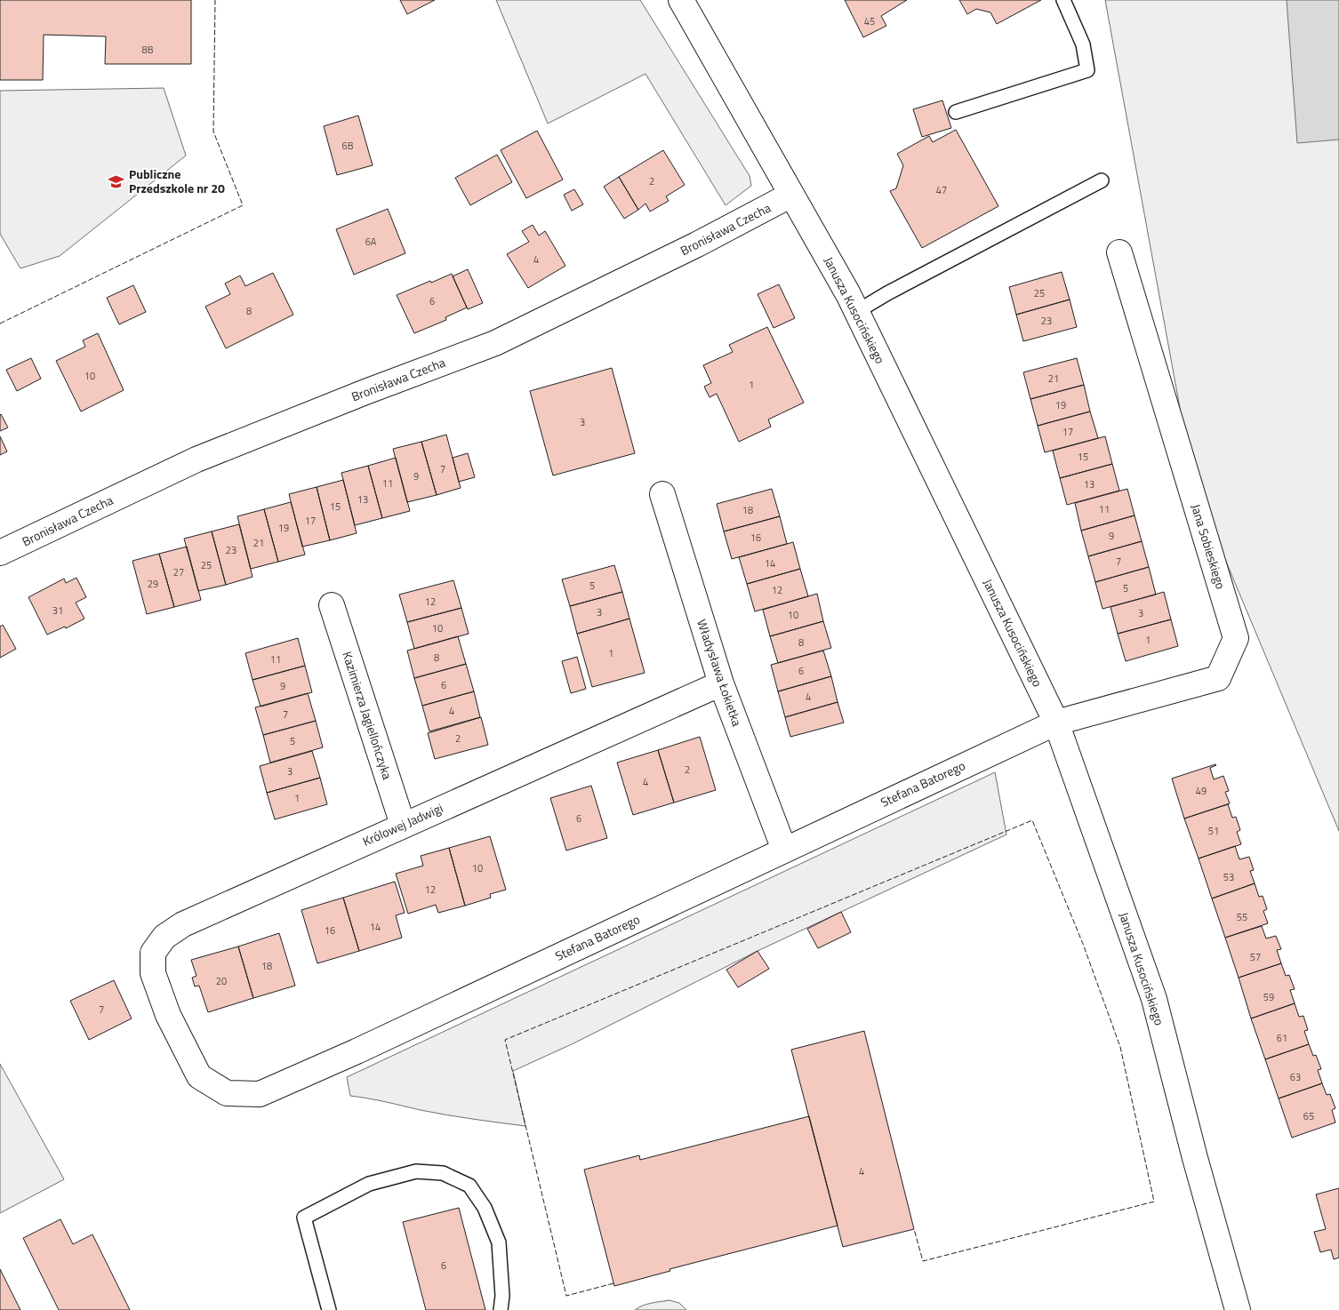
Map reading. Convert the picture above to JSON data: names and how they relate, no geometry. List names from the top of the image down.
{
  "streets": {
    "street": [
      "Bronisława Czecha",
      "Janusza Kusocińskiego",
      "Jana Sobieskiego",
      "Władysława Łokietka",
      "Kazimierza Jagiellończyka",
      "Stefana Batorego",
      "Królowej Jadwigi"
    ]
  },
  "crossings": [
    ["Bronisława Czecha", "Janusza Kusocińskiego"],
    ["Janusza Kusocińskiego", "Jana Sobieskiego"],
    ["Janusza Kusocińskiego", "Stefana Batorego"],
    ["Jana Sobieskiego", "Stefana Batorego"],
    ["Władysława Łokietka", "Stefana Batorego"],
    ["Władysława Łokietka", "Królowej Jadwigi"],
    ["Kazimierza Jagiellończyka", "Królowej Jadwigi"],
    ["Stefana Batorego", "Królowej Jadwigi"]
  ],
  "places": {
    "school or university": ["Publiczne Przedszkole nr 20"]
  },
  "house_numbers": [
    "45",
    "8B",
    "6B",
    "2",
    "47",
    "6A",
    "4",
    "25",
    "6",
    "8",
    "23",
    "10",
    "21",
    "1",
    "19",
    "3",
    "17",
    "15",
    "7",
    "9",
    "11",
    "13",
    "13",
    "15",
    "11",
    "18",
    "17",
    "19",
    "9",
    "16",
    "21",
    "23",
    "7",
    "14",
    "25",
    "27",
    "29",
    "5",
    "5",
    "12",
    "12",
    "31",
    "3",
    "3",
    "10",
    "10",
    "1",
    "8",
    "1",
    "8",
    "11",
    "6",
    "6",
    "9",
    "4",
    "4",
    "7",
    "2",
    "5",
    "2",
    "3",
    "4",
    "49",
    "1",
    "6",
    "51",
    "10",
    "53",
    "12",
    "55",
    "14",
    "16",
    "57",
    "18",
    "20",
    "59",
    "7",
    "61",
    "63",
    "65",
    "4",
    "6"
  ]
}
